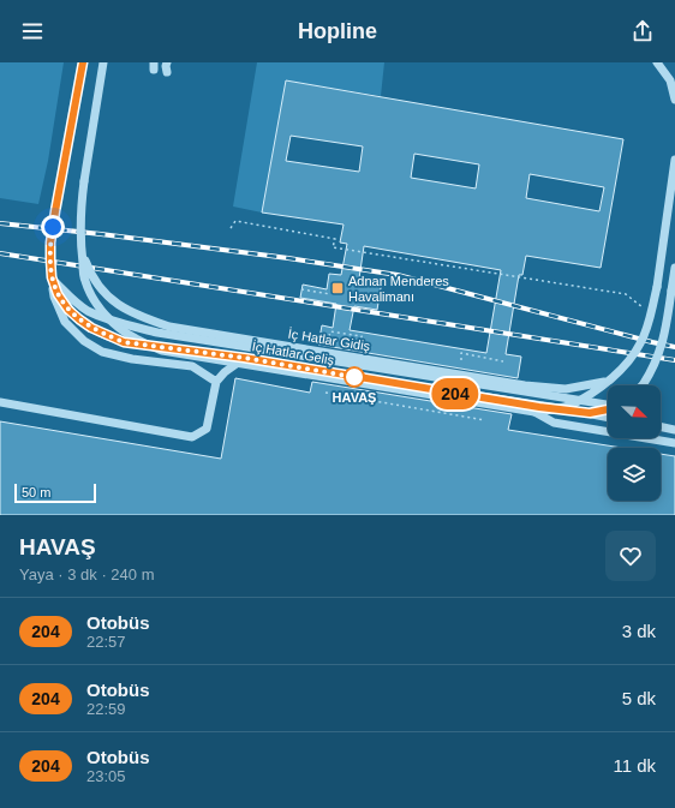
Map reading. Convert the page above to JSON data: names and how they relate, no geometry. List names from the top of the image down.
{
  "streets": {
    "street": ["İç Hatlar Gidiş", "İç Hatlar Geliş"]
  },
  "places": {
    "transit": ["Adnan Menderes Havalimanı"],
    "other": ["HAVAŞ"]
  },
  "lines": ["bus line 204"],
  "scale_bar": "50 m",
  "north": "bottom right",
  "page": {
    "header": "Hopline",
    "on_map": "204",
    "scale": "50 m",
    "heading": ["HAVAŞ", "Yaya · 3 dk · 240 m"],
    "list": [
      {
        "mark": "204",
        "name": "Otobüs",
        "note": "22:57",
        "value": "3 dk"
      },
      {
        "mark": "204",
        "name": "Otobüs",
        "note": "22:59",
        "value": "5 dk"
      },
      {
        "mark": "204",
        "name": "Otobüs",
        "note": "23:05",
        "value": "11 dk"
      }
    ]
  }
}
